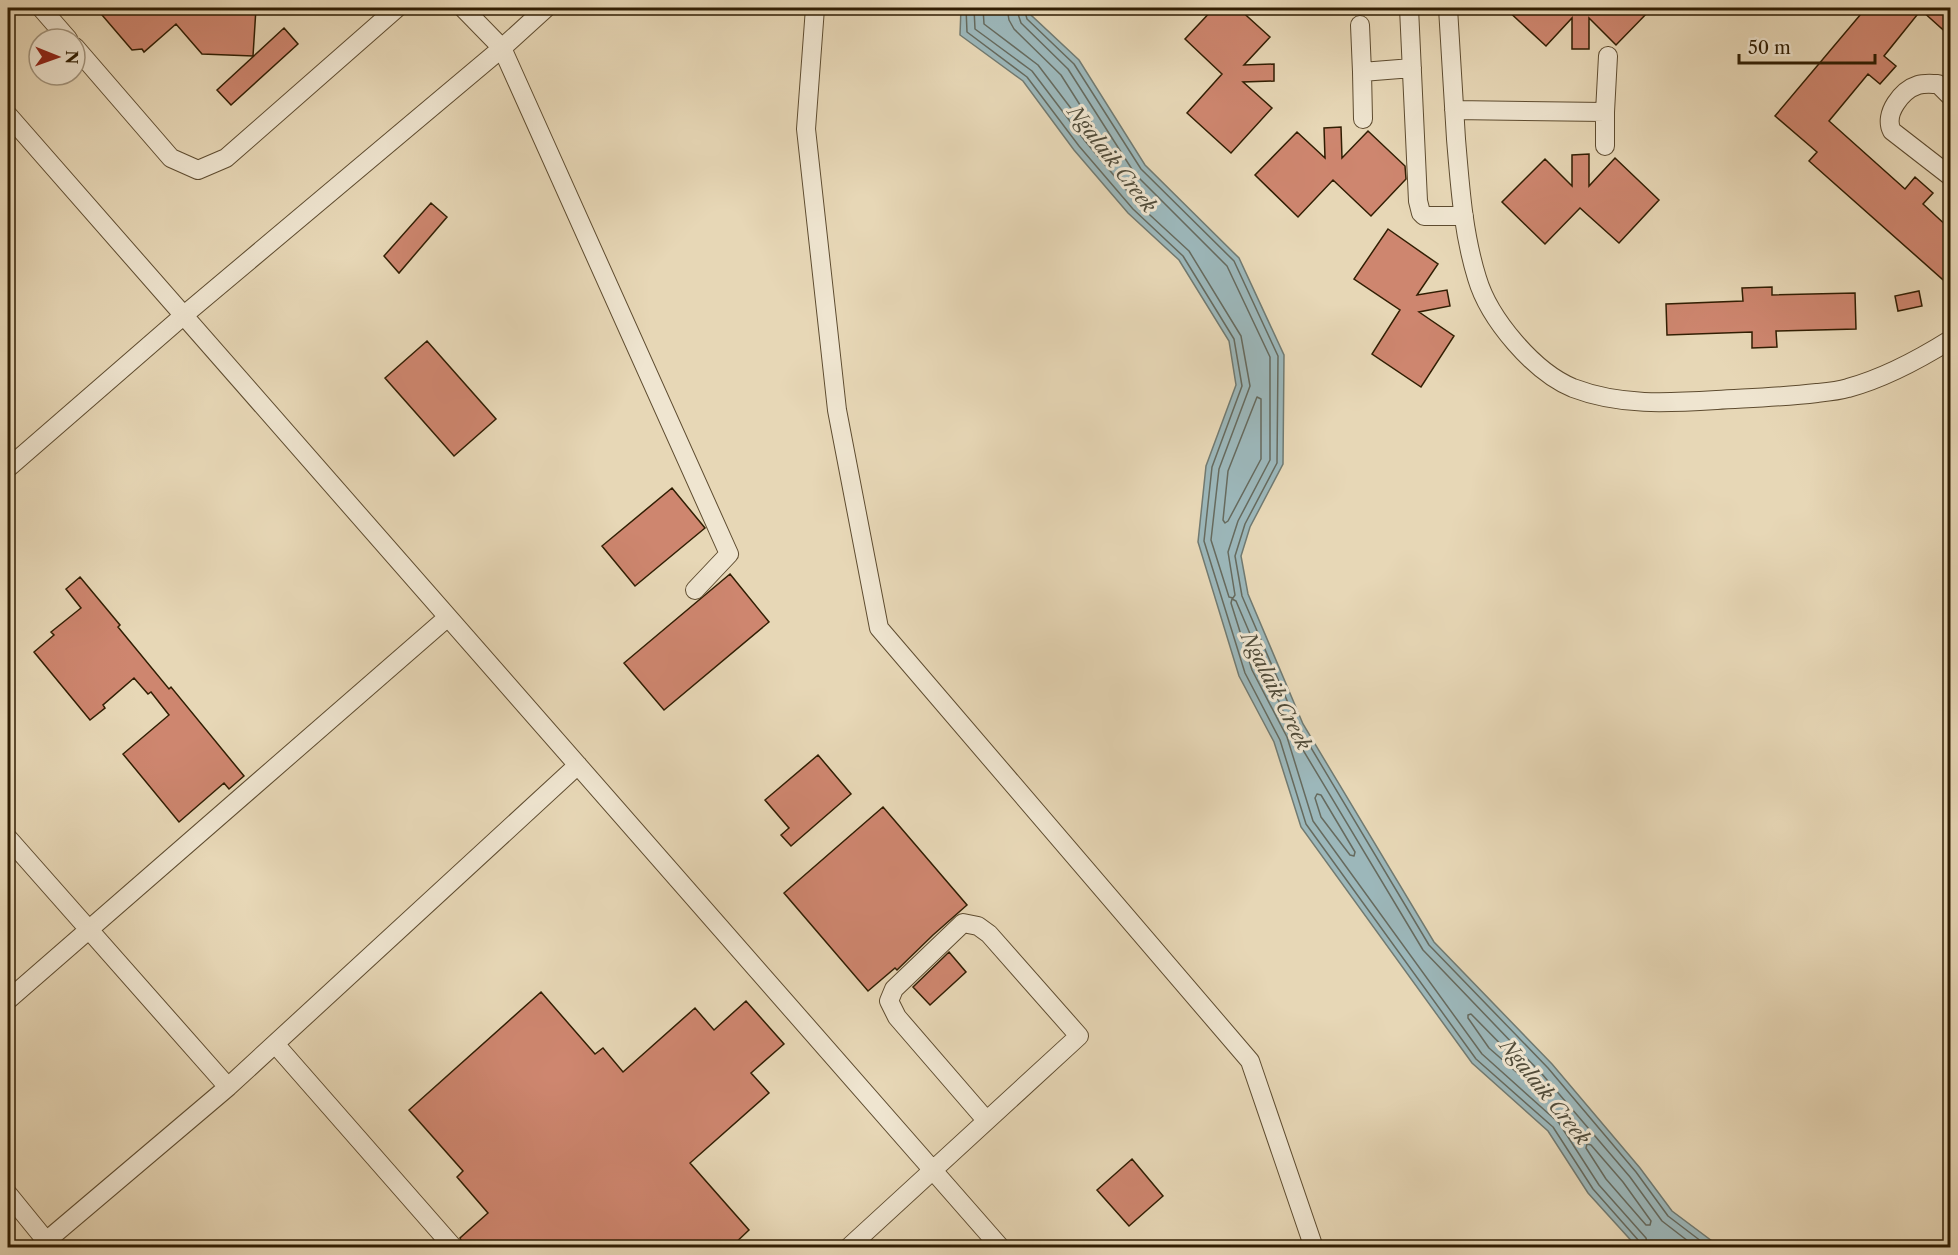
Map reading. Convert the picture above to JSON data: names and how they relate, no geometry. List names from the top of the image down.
{
  "water": ["Ngalaik Creek"],
  "scale_bar": "50 m",
  "north": "right"
}
